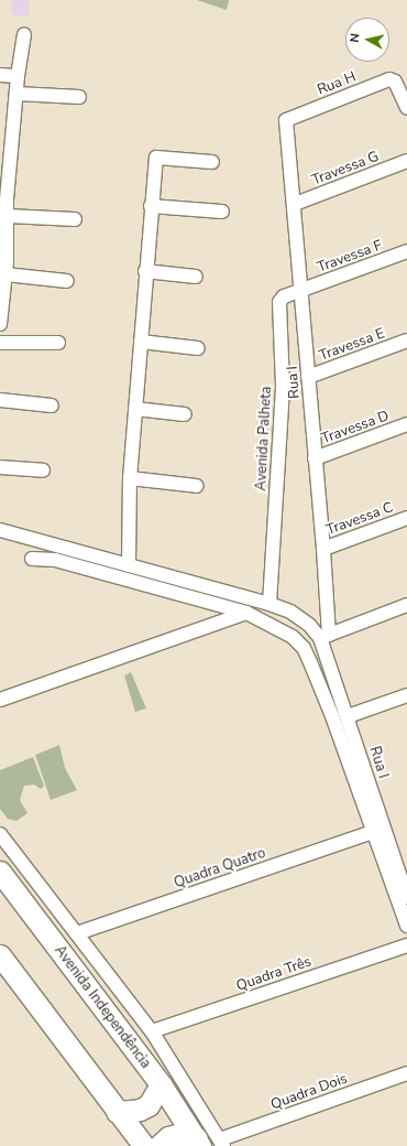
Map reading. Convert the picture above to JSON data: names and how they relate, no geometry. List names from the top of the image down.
{
  "streets": {
    "main road": ["Avenida Independência"],
    "street": [
      "Rua H",
      "Travessa G",
      "Travessa F",
      "Travessa E",
      "Rua I",
      "Travessa D",
      "Avenida Palheta",
      "Travessa C",
      "Quadra Quatro",
      "Quadra Três",
      "Quadra Dois"
    ]
  },
  "crossings": [
    ["Rua H", "Rua I"],
    ["Travessa G", "Rua I"],
    ["Travessa F", "Rua I"],
    ["Travessa F", "Avenida Palheta"],
    ["Travessa E", "Rua I"],
    ["Rua I", "Travessa D"],
    ["Rua I", "Avenida Palheta"],
    ["Rua I", "Travessa C"],
    ["Quadra Quatro", "Quadra Dois"],
    ["Quadra Três", "Quadra Dois"]
  ],
  "north": "left"
}
